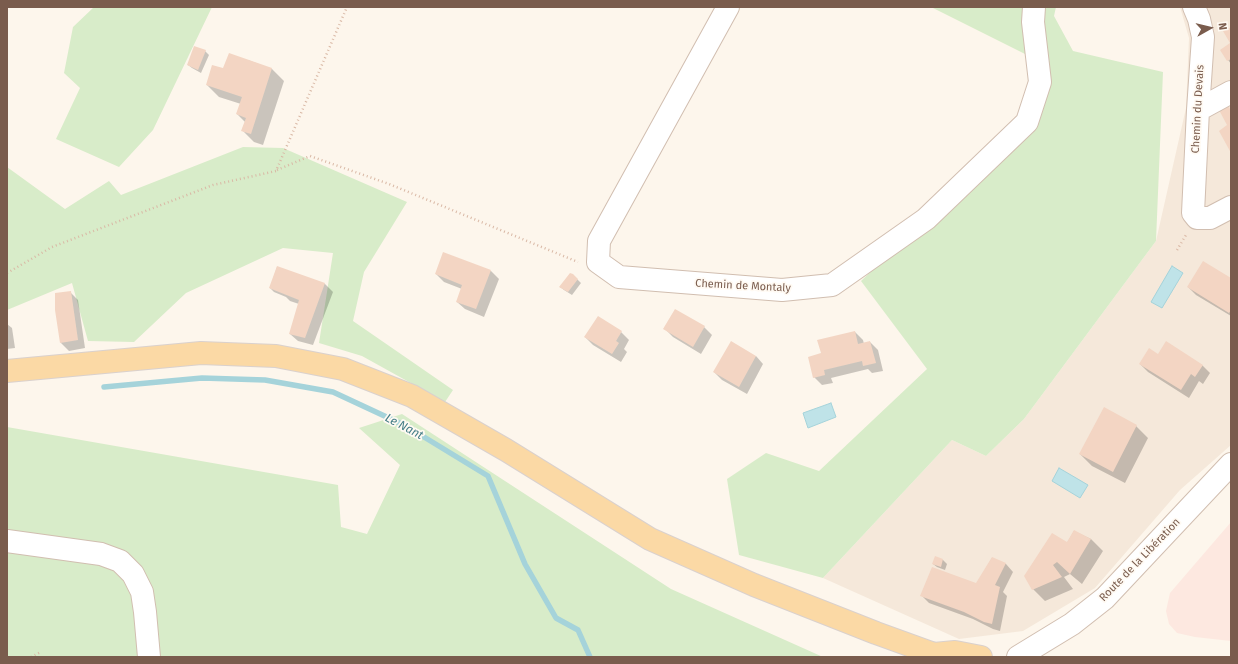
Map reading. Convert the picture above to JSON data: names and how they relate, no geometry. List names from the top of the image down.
{
  "streets": {
    "street": ["Chemin du Devais", "Chemin de Montaly", "Route de la Libération"]
  },
  "water": ["Le Nant"],
  "north": "right"
}
